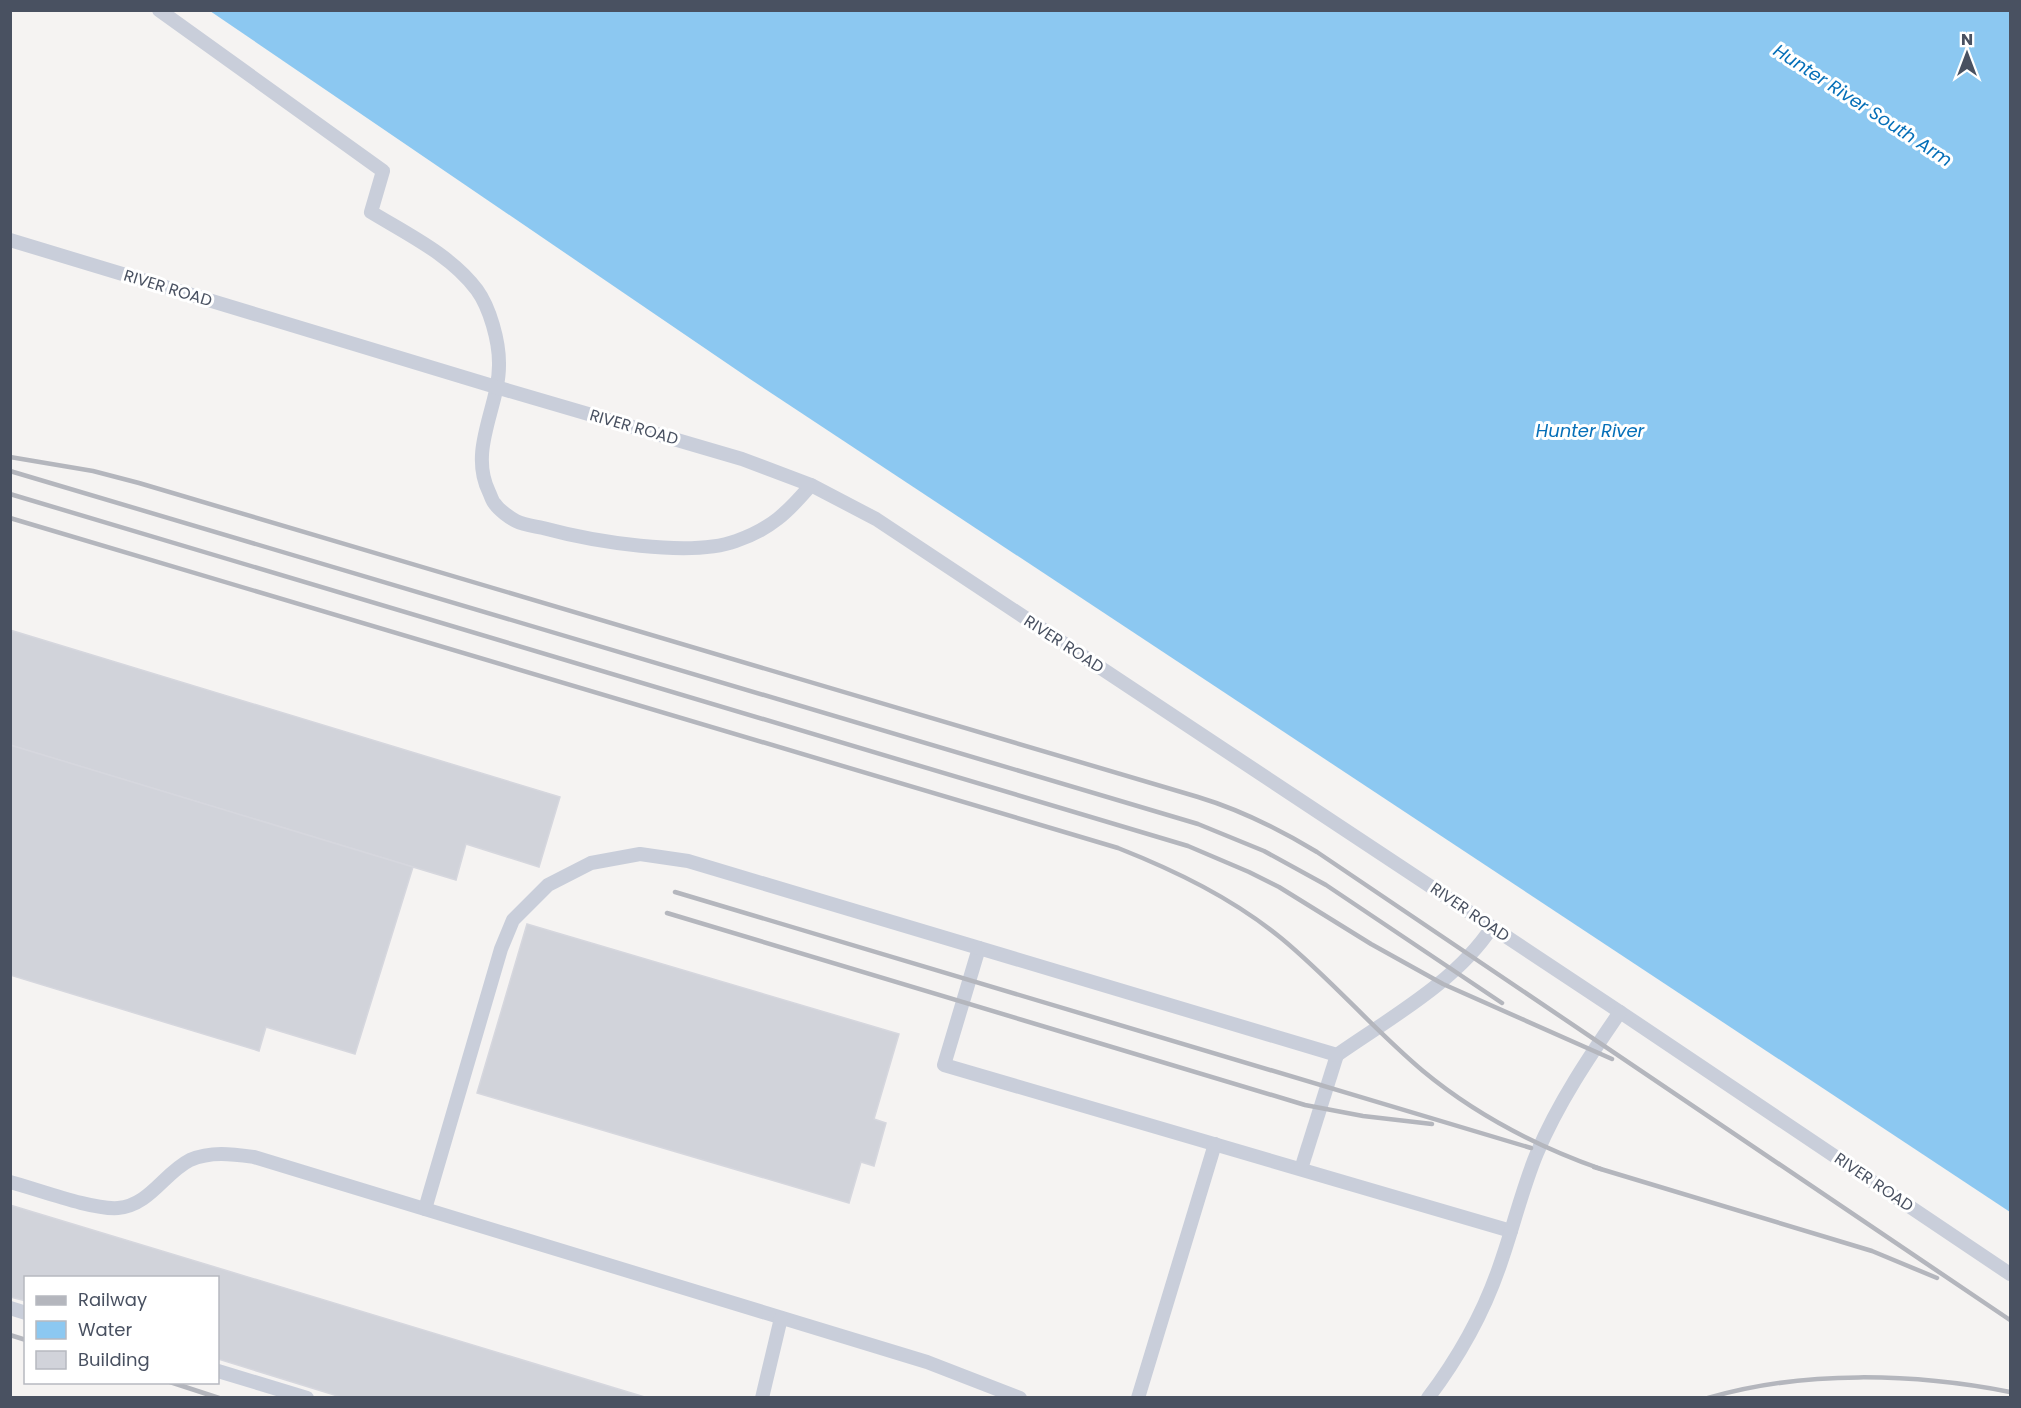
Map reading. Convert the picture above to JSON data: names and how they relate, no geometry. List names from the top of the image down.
{
  "streets": {
    "lane": ["RIVER ROAD"]
  },
  "water": ["Hunter River South Arm", "Hunter River"],
  "legend": ["Railway", "Water", "Building"],
  "north": "top"
}
